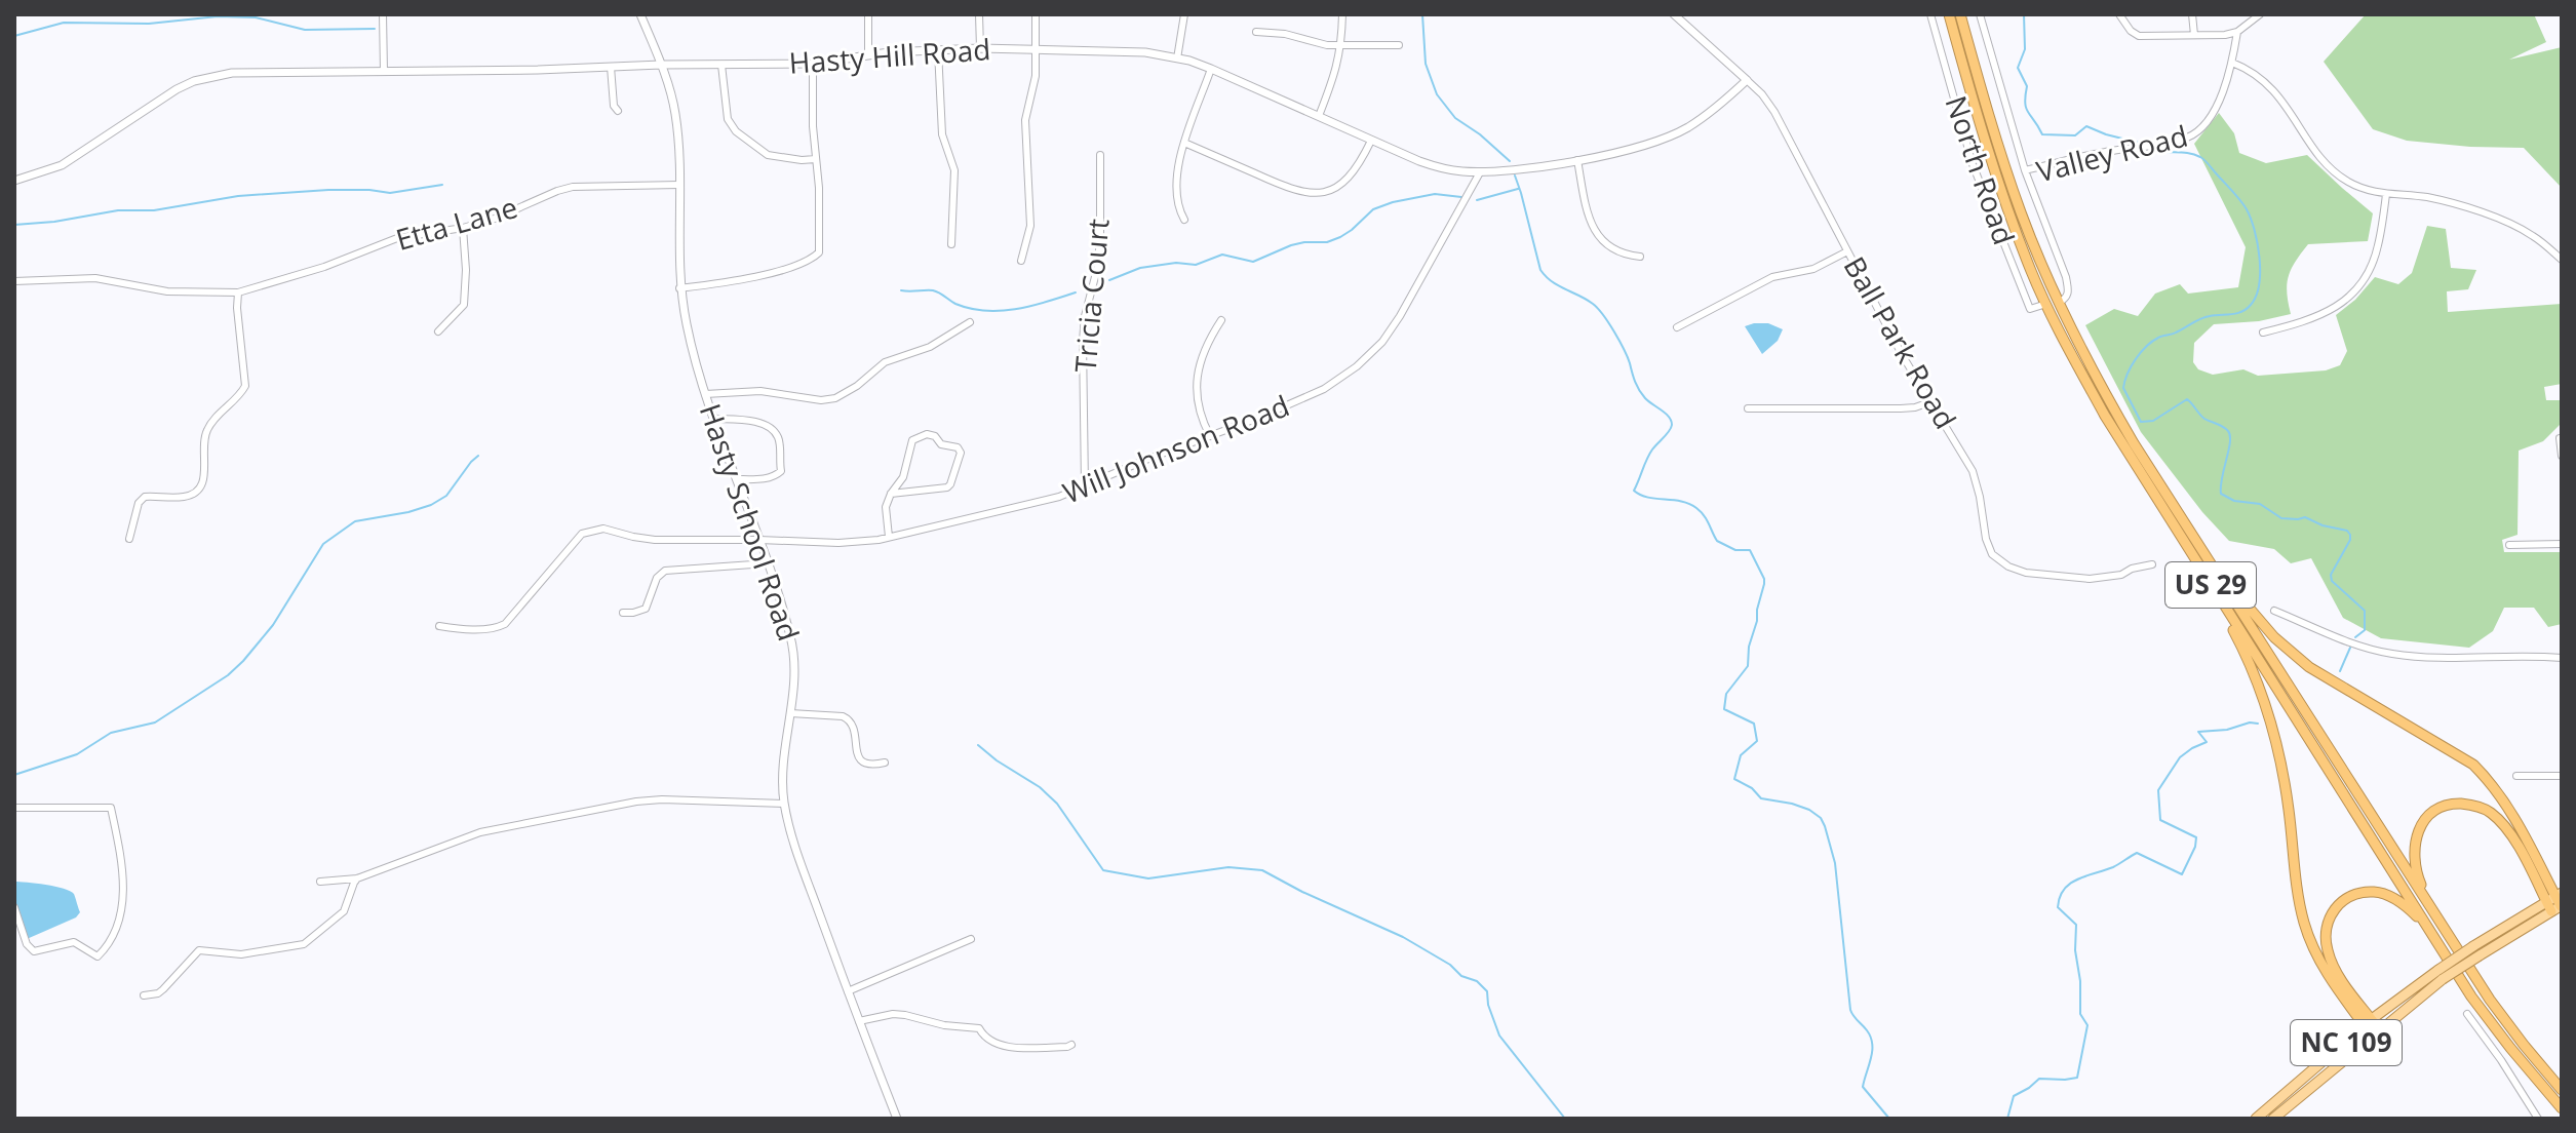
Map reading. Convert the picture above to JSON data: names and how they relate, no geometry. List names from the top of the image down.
{
  "streets": {
    "highway": ["US 29"],
    "main road": ["NC 109"],
    "street": [
      "Hasty Hill Road",
      "Valley Road",
      "North Road",
      "Etta Lane",
      "Tricia Court",
      "Ball Park Road",
      "Will Johnson Road",
      "Hasty School Road"
    ]
  },
  "crossings": [
    ["Hasty Hill Road", "Ball Park Road"],
    ["Hasty Hill Road", "Will Johnson Road"],
    ["Hasty Hill Road", "Hasty School Road"],
    ["Valley Road", "US 29"],
    ["North Road", "US 29"],
    ["Etta Lane", "Hasty School Road"],
    ["Tricia Court", "Will Johnson Road"],
    ["Will Johnson Road", "Hasty School Road"]
  ]
}
